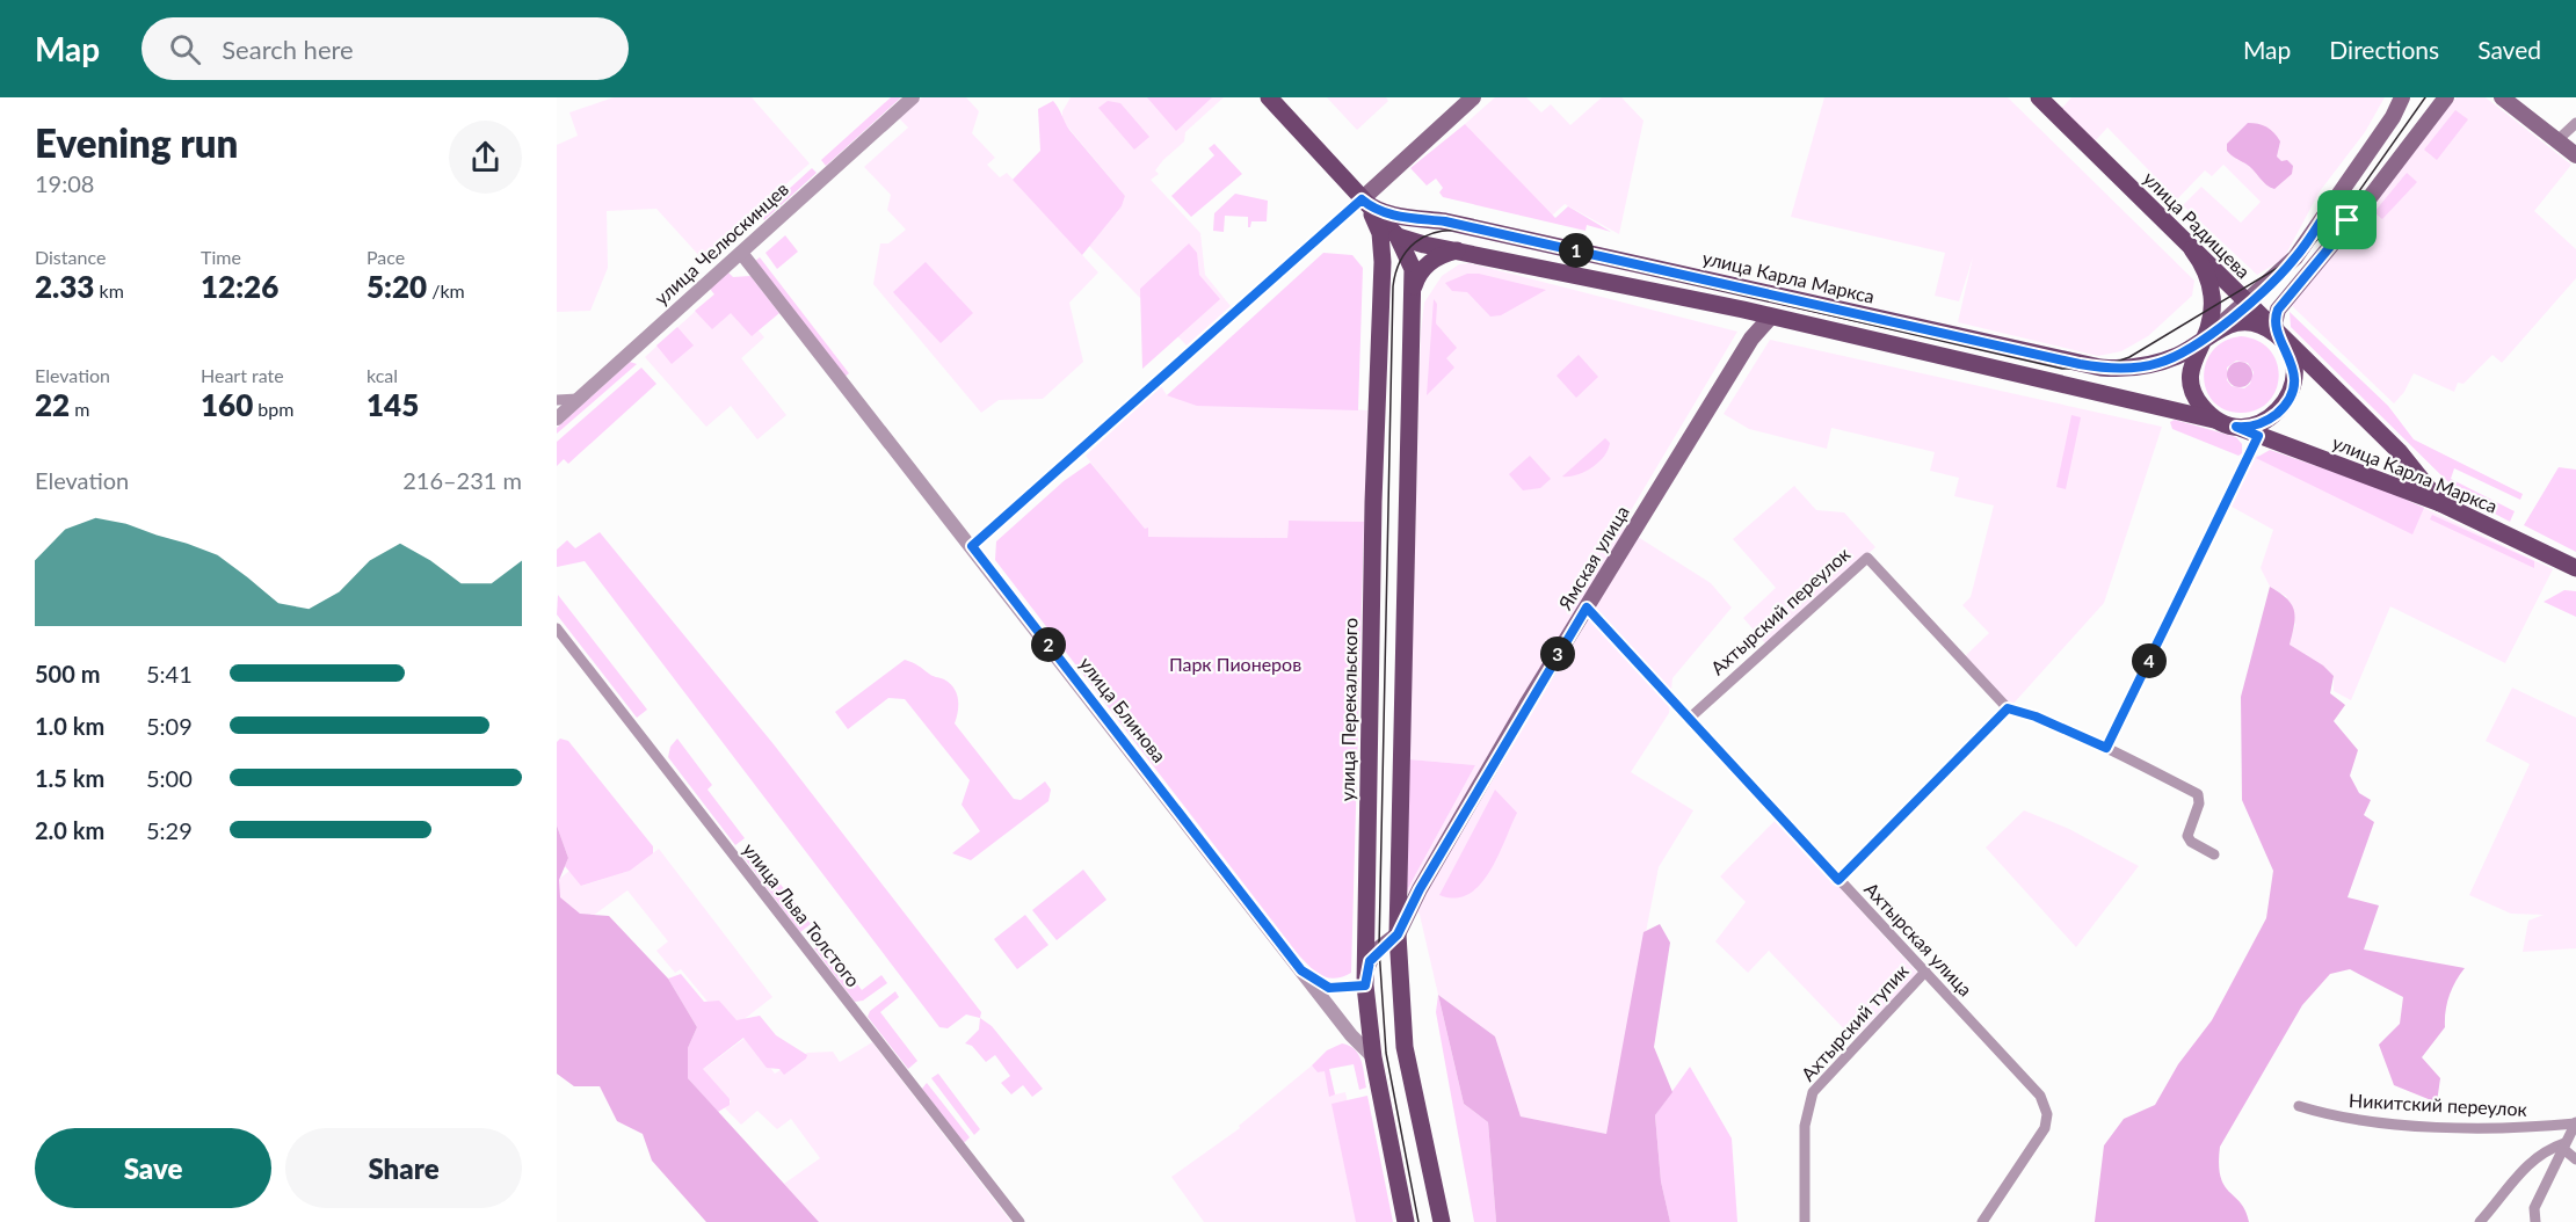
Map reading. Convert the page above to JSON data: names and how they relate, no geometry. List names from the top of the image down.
{
  "streets": {
    "main road": [
      "улица Радищева",
      "улица Карла Маркса",
      "Ямская улица",
      "улица Перекальского"
    ],
    "street": [
      "улица Челюскинцев",
      "Ахтырский переулок",
      "улица Блинова",
      "улица Льва Толстого",
      "Ахтырская улица",
      "Ахтырский тупик",
      "Никитский переулок"
    ]
  },
  "crossings": [
    ["улица Радищева", "улица Карла Маркса"],
    ["улица Челюскинцев", "улица Блинова"],
    ["улица Карла Маркса", "Ямская улица"],
    ["улица Карла Маркса", "улица Перекальского"],
    ["Ямская улица", "Ахтырская улица"],
    ["Ахтырский переулок", "Ахтырская улица"],
    ["улица Блинова", "улица Перекальского"],
    ["Ахтырская улица", "Ахтырский тупик"]
  ],
  "parks": ["Парк Пионеров"],
  "page": {
    "header": "Map",
    "search": "Search here",
    "nav": ["Map", "Directions", "Saved"],
    "heading": ["Evening run", "19:08"],
    "stats": [
      ["Distance", "2.33 km"],
      ["Time", "12:26"],
      ["Pace", "5:20 /km"],
      ["Elevation", "22 m"],
      ["Heart rate", "160 bpm"],
      ["kcal", "145"]
    ],
    "pins": [
      "1",
      "2",
      "3",
      "4"
    ],
    "chart": ["Elevation", "216–231 m"],
    "list": [
      {
        "name": "500 m",
        "note": "5:41"
      },
      {
        "name": "1.0 km",
        "note": "5:09"
      },
      {
        "name": "1.5 km",
        "note": "5:00"
      },
      {
        "name": "2.0 km",
        "note": "5:29"
      }
    ],
    "buttons": ["Save", "Share"]
  }
}
